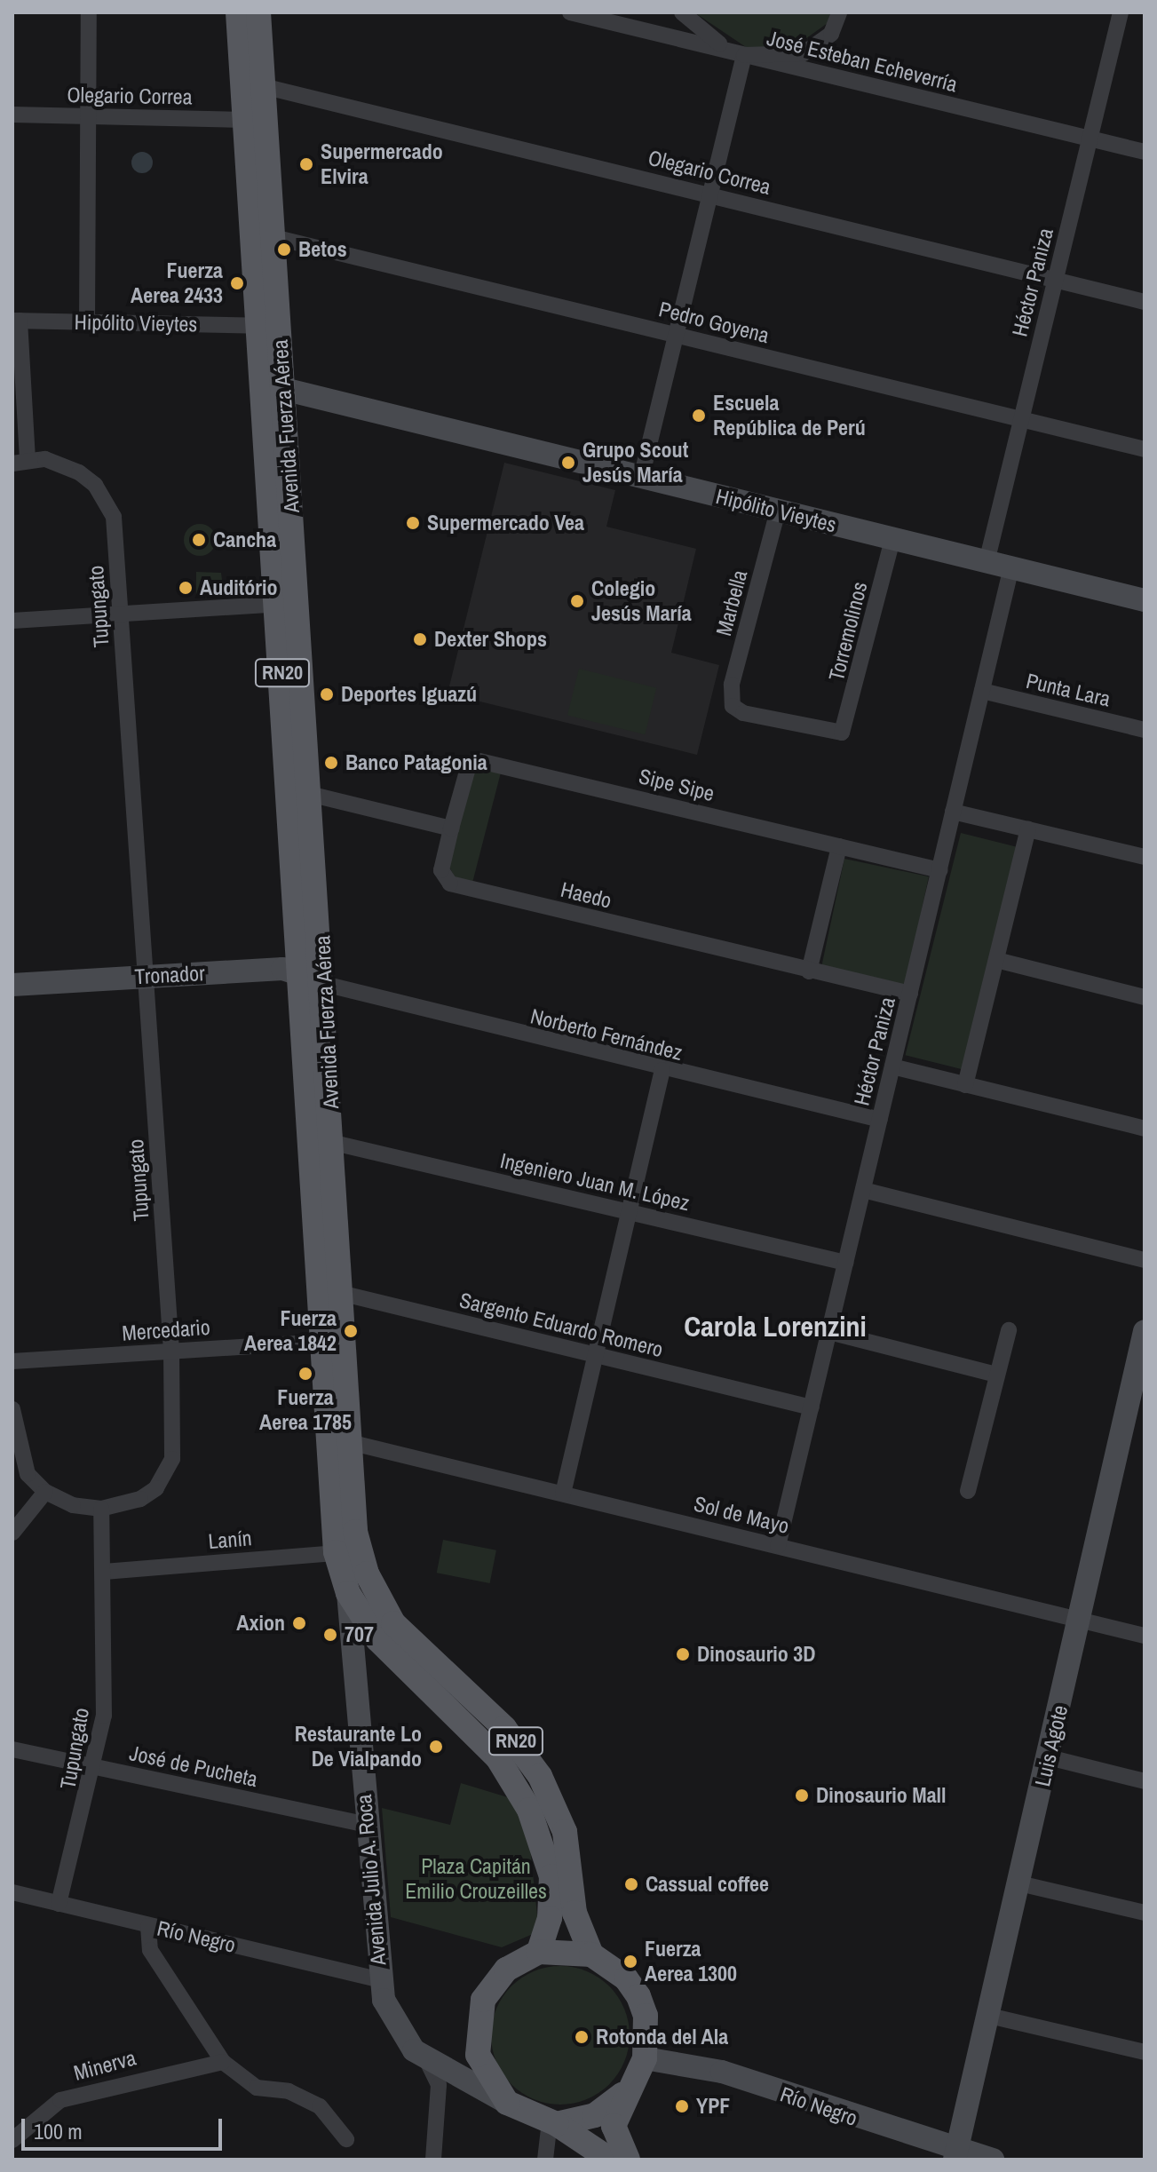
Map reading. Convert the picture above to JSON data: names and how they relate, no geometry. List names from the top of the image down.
{
  "streets": {
    "main road": [
      "Hipólito Vieytes",
      "Avenida Fuerza Aérea",
      "RN20",
      "Tronador",
      "Luis Agote",
      "Avenida Julio A. Roca",
      "Río Negro"
    ],
    "street": [
      "José Esteban Echeverría",
      "Olegario Correa",
      "Héctor Paniza",
      "Pedro Goyena",
      "Marbella",
      "Tupungato",
      "Torremolinos",
      "Punta Lara",
      "Sipe Sipe",
      "Haedo",
      "Norberto Fernández",
      "Ingeniero Juan M. López",
      "Sargento Eduardo Romero",
      "Mercedario",
      "Sol de Mayo",
      "Lanín",
      "José de Pucheta",
      "Minerva"
    ]
  },
  "crossings": [
    ["José Esteban Echeverría", "Héctor Paniza"],
    ["Olegario Correa", "Héctor Paniza"],
    ["Olegario Correa", "Avenida Fuerza Aérea"],
    ["Héctor Paniza", "Pedro Goyena"],
    ["Héctor Paniza", "Hipólito Vieytes"],
    ["Héctor Paniza", "Punta Lara"],
    ["Héctor Paniza", "Sipe Sipe"],
    ["Héctor Paniza", "Haedo"],
    ["Héctor Paniza", "Norberto Fernández"],
    ["Héctor Paniza", "Ingeniero Juan M. López"],
    ["Héctor Paniza", "Sargento Eduardo Romero"],
    ["Héctor Paniza", "Sol de Mayo"],
    ["Pedro Goyena", "Avenida Fuerza Aérea"],
    ["Hipólito Vieytes", "Avenida Fuerza Aérea"],
    ["Hipólito Vieytes", "Marbella"],
    ["Hipólito Vieytes", "Torremolinos"],
    ["Avenida Fuerza Aérea", "Tronador"],
    ["Avenida Fuerza Aérea", "Norberto Fernández"],
    ["Avenida Fuerza Aérea", "Ingeniero Juan M. López"],
    ["Avenida Fuerza Aérea", "Sargento Eduardo Romero"],
    ["Avenida Fuerza Aérea", "Mercedario"],
    ["Avenida Fuerza Aérea", "Sol de Mayo"],
    ["Avenida Fuerza Aérea", "Lanín"],
    ["Avenida Fuerza Aérea", "Avenida Julio A. Roca"],
    ["Avenida Fuerza Aérea", "Río Negro"],
    ["Marbella", "Torremolinos"],
    ["Tupungato", "Tronador"],
    ["Tupungato", "Mercedario"],
    ["Tupungato", "Lanín"],
    ["Tupungato", "José de Pucheta"],
    ["Tupungato", "Río Negro"],
    ["Sipe Sipe", "Haedo"],
    ["Tronador", "Norberto Fernández"],
    ["Sol de Mayo", "Luis Agote"],
    ["Luis Agote", "Río Negro"],
    ["José de Pucheta", "Avenida Julio A. Roca"],
    ["Avenida Julio A. Roca", "Río Negro"]
  ],
  "districts": ["Carola Lorenzini"],
  "parks": ["Plaza Capitán Emilio Crouzeilles"],
  "places": [
    "Supermercado Elvira",
    "Betos",
    "Fuerza Aerea 2433",
    "Escuela República de Perú",
    "Grupo Scout Jesús María",
    "Supermercado Vea",
    "Cancha",
    "Auditório",
    "Colegio Jesús María",
    "Dexter Shops",
    "Deportes Iguazú",
    "Banco Patagonia",
    "Fuerza Aerea 1842",
    "Fuerza Aerea 1785",
    "Axion",
    "707",
    "Dinosaurio 3D",
    "Restaurante Lo De Vialpando",
    "Dinosaurio Mall",
    "Cassual coffee",
    "Fuerza Aerea 1300",
    "Rotonda del Ala",
    "YPF"
  ],
  "scale_bar": "100 m"
}
